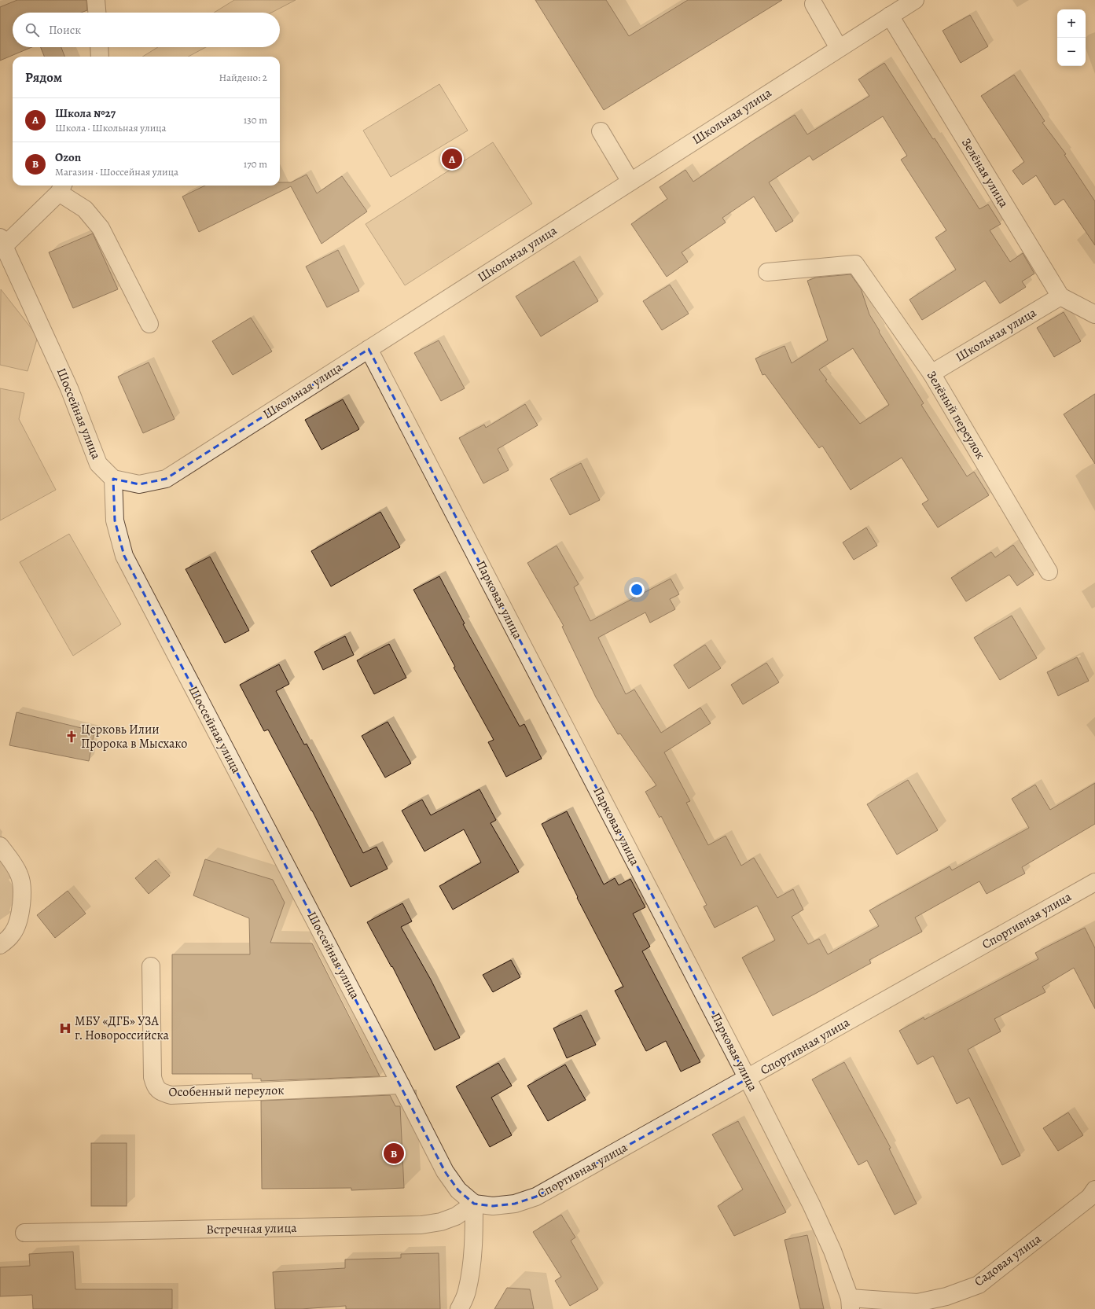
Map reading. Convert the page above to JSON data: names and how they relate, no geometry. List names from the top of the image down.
{
  "streets": {
    "street": [
      "Школьная улица",
      "Зелёная улица",
      "Шоссейная улица",
      "Зелёный переулок",
      "Парковая улица",
      "Спортивная улица",
      "Особенный переулок",
      "Встречная улица",
      "Садовая улица"
    ]
  },
  "crossings": [
    ["Школьная улица", "Зелёная улица"],
    ["Школьная улица", "Шоссейная улица"],
    ["Школьная улица", "Зелёный переулок"],
    ["Школьная улица", "Парковая улица"],
    ["Шоссейная улица", "Спортивная улица"],
    ["Шоссейная улица", "Особенный переулок"],
    ["Шоссейная улица", "Встречная улица"],
    ["Парковая улица", "Спортивная улица"],
    ["Парковая улица", "Садовая улица"],
    ["Спортивная улица", "Встречная улица"]
  ],
  "places": {
    "church": ["Церковь Илии Пророка в Мысхако"],
    "hospital": ["МБУ «ДГБ» УЗА г. Новороссийска"]
  },
  "page": {
    "map_buttons": ["+", "−"],
    "search": "Поиск",
    "heading": ["Рядом", "Найдено: 2"],
    "list": [
      {
        "mark": "A",
        "name": "Школа №27",
        "note": "Школа · Школьная улица",
        "value": "130 m"
      },
      {
        "mark": "B",
        "name": "Ozon",
        "note": "Магазин · Шоссейная улица",
        "value": "170 m"
      }
    ],
    "pins": ["A", "B"]
  }
}
